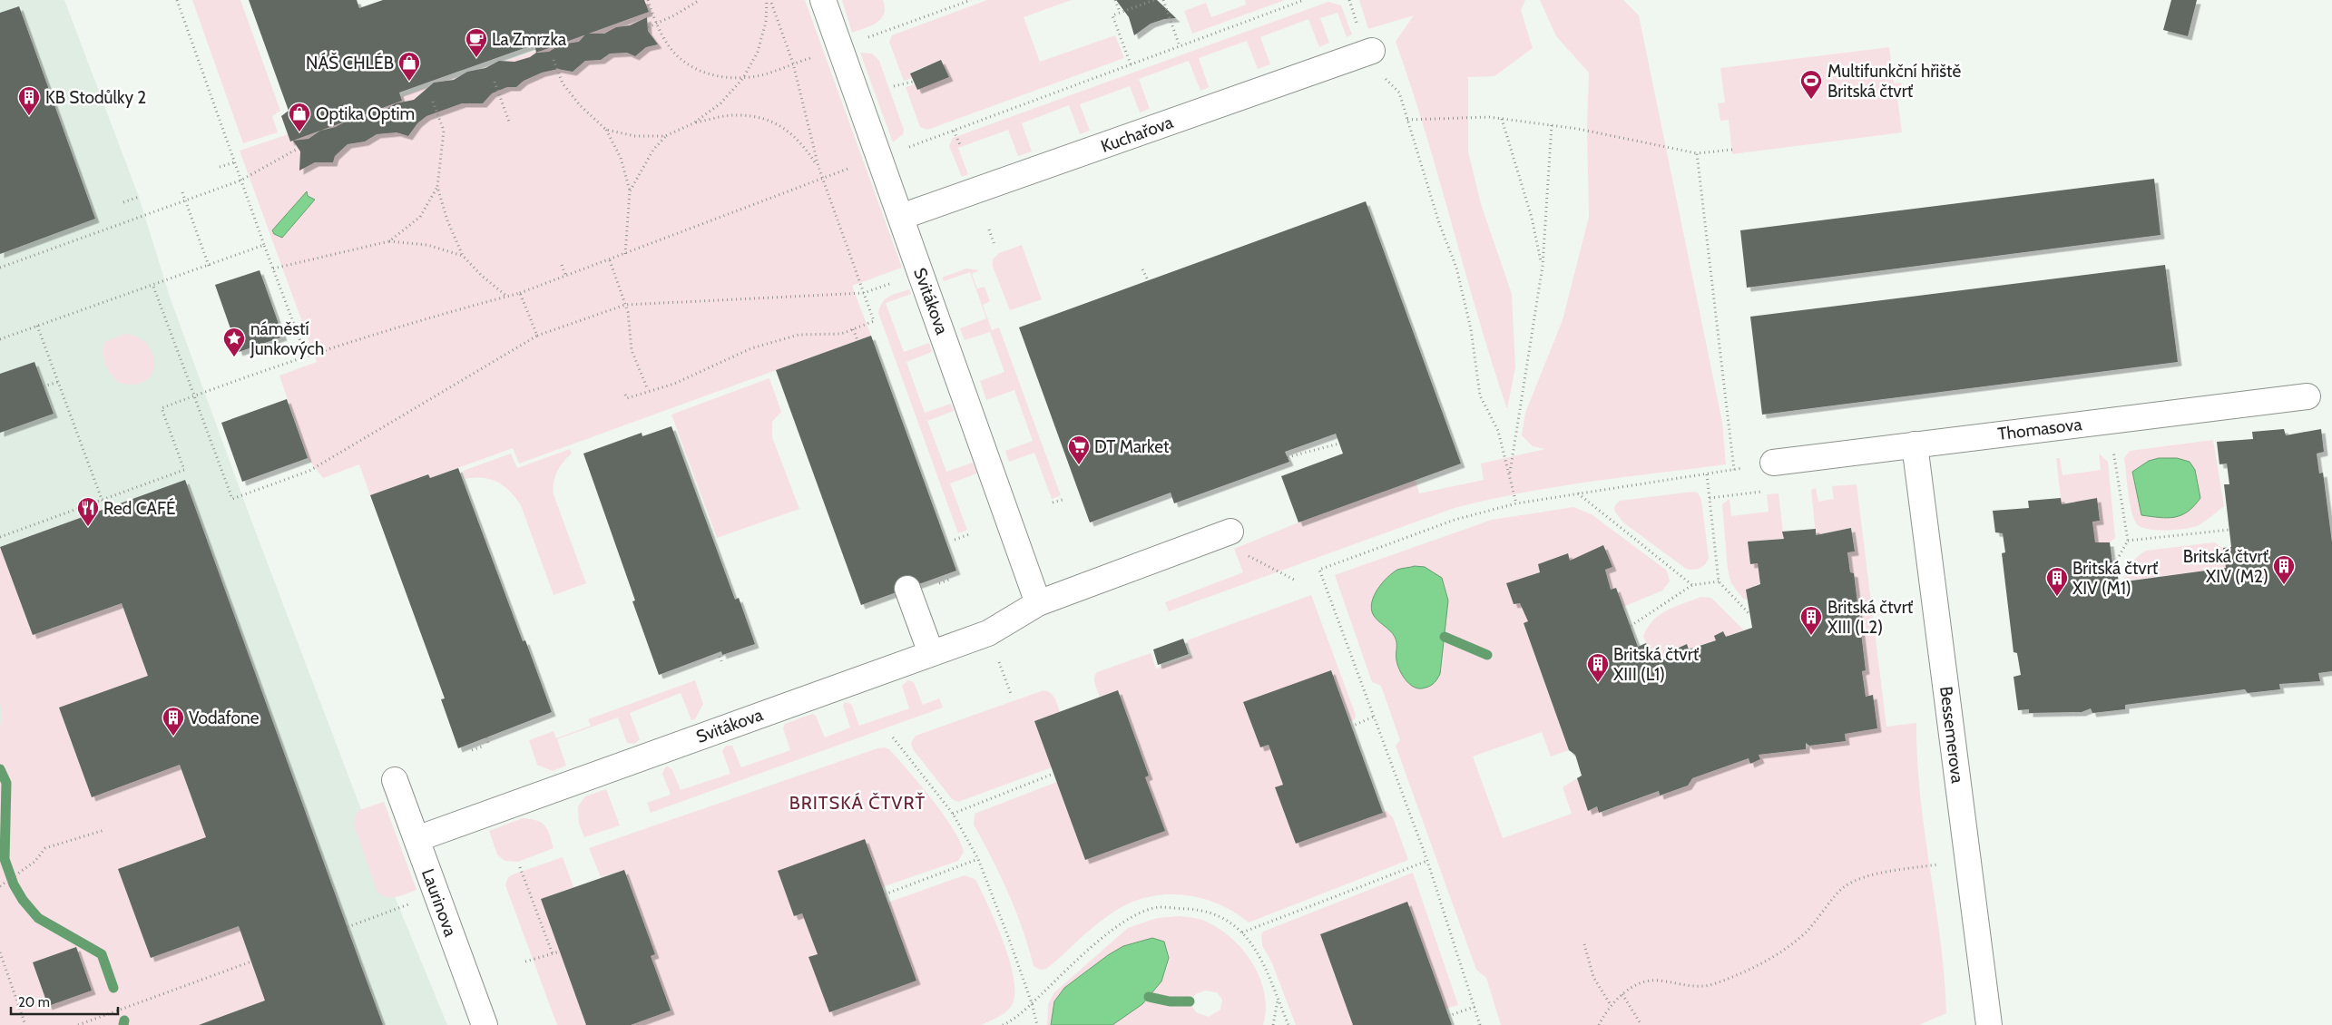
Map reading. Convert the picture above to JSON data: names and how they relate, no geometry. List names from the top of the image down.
{
  "streets": {
    "street": [
      "Kuchařova",
      "Svitákova",
      "Thomasova",
      "Bessemerova",
      "Laurinova"
    ]
  },
  "crossings": [
    ["Kuchařova", "Svitákova"],
    ["Svitákova", "Laurinova"],
    ["Thomasova", "Bessemerova"]
  ],
  "districts": ["BRITSKÁ ČTVRŤ"],
  "places": {
    "cafe": ["La Zmrzka"],
    "shop": ["NÁŠ CHLÉB", "Optika Optim"],
    "sports": ["Multifunkční hřiště Britská čtvrť"],
    "building": [
      "KB Stodůlky 2",
      "Britská čtvrť XIV (M2)",
      "Britská čtvrť XIV (M1)",
      "Britská čtvrť XIII (L2)",
      "Britská čtvrť XIII (L1)",
      "Vodafone"
    ],
    "place": ["náměstí Junkových"],
    "supermarket": ["DT Market"],
    "restaurant": ["Red CAFÉ"]
  },
  "scale_bar": "20 m"
}
